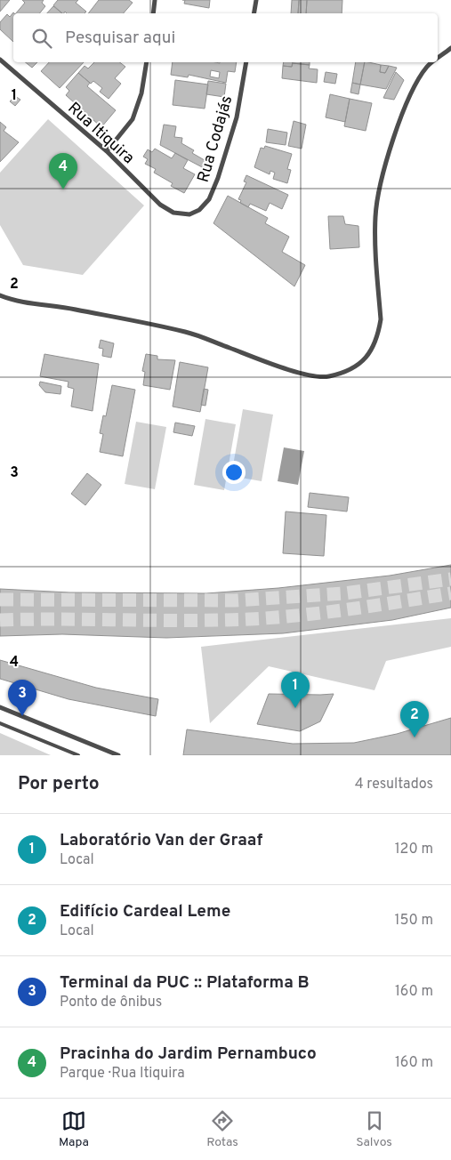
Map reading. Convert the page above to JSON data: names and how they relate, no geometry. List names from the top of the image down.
{
  "streets": {
    "street": ["Rua Itiquira", "Rua Codajás"]
  },
  "crossings": [
    ["Rua Itiquira", "Rua Codajás"]
  ],
  "page": {
    "search": "Pesquisar aqui",
    "pins": [
      "4",
      "1",
      "3",
      "2"
    ],
    "heading": ["Por perto", "4 resultados"],
    "list": [
      {
        "mark": "1",
        "name": "Laboratório Van der Graaf",
        "note": "Local",
        "value": "120 m"
      },
      {
        "mark": "2",
        "name": "Edifício Cardeal Leme",
        "note": "Local",
        "value": "150 m"
      },
      {
        "mark": "3",
        "name": "Terminal da PUC :: Plataforma B",
        "note": "Ponto de ônibus",
        "value": "160 m"
      },
      {
        "mark": "4",
        "name": "Pracinha do Jardim Pernambuco",
        "note": "Parque · Rua Itiquira",
        "value": "160 m"
      }
    ],
    "nav": ["Mapa", "Rotas", "Salvos"]
  },
  "grid": {
    "rows": [
      "1",
      "2",
      "3",
      "4"
    ]
  }
}
